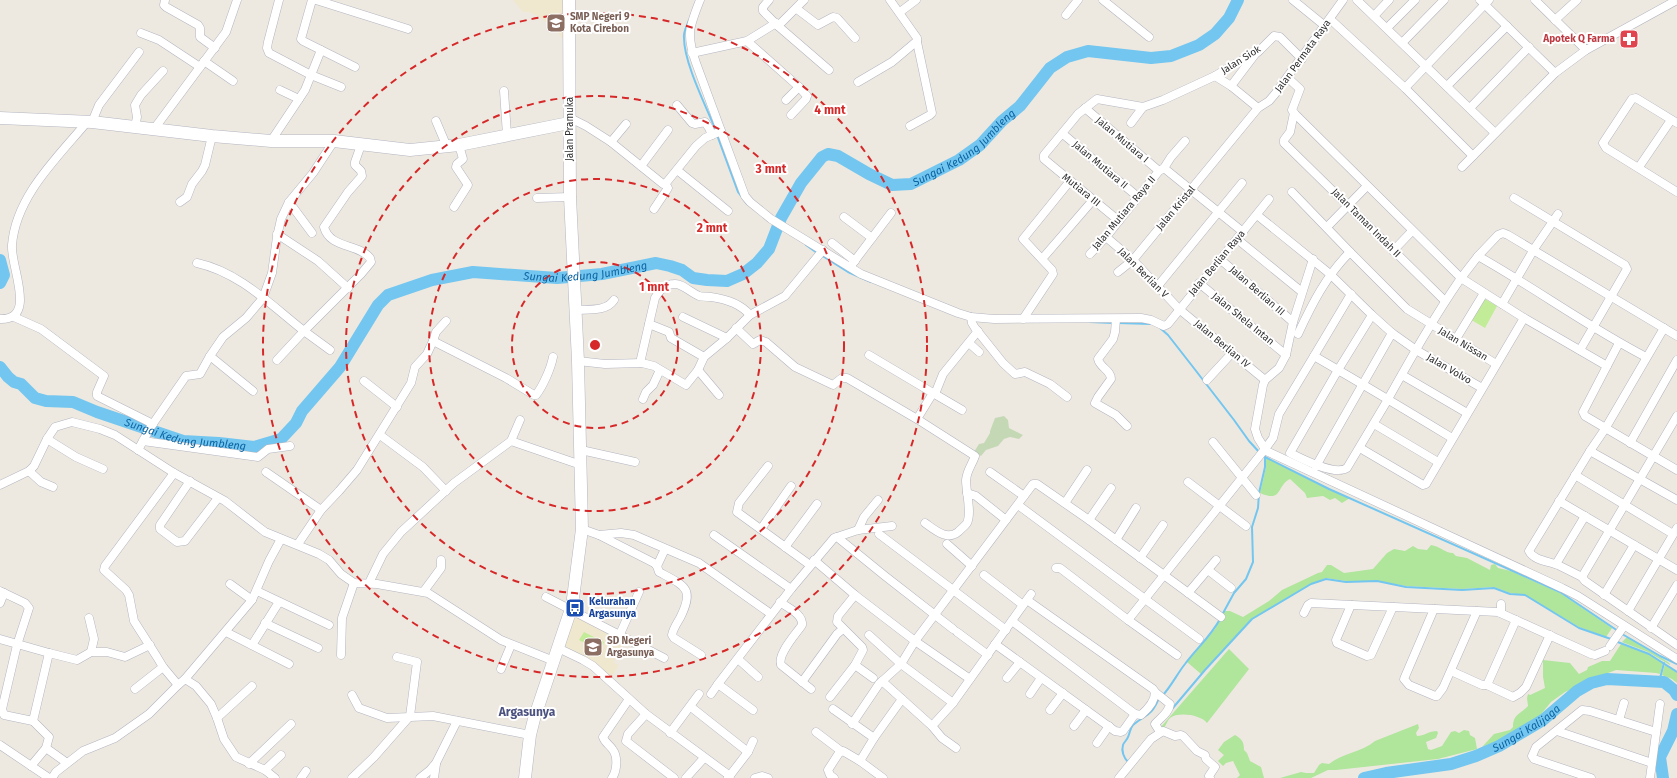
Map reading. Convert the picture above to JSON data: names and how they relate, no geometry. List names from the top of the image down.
{
  "streets": {
    "street": [
      "Jalan Permata Raya",
      "Jalan Siok",
      "Jalan Pramuka",
      "Jalan Mutiara I",
      "Jalan Mutiara II",
      "Mutiara III",
      "Jalan Kristal",
      "Jalan Mutiara Raya II",
      "Jalan Taman Indah II",
      "Jalan Berlian Raya",
      "Jalan Berlian V",
      "Jalan Berlian III",
      "Jalan Shela Intan",
      "Jalan Berlian IV",
      "Jalan Nissan",
      "Jalan Volvo"
    ]
  },
  "crossings": [
    ["Jalan Permata Raya", "Jalan Siok"],
    ["Jalan Permata Raya", "Jalan Kristal"],
    ["Jalan Mutiara I", "Jalan Kristal"],
    ["Jalan Mutiara I", "Jalan Mutiara Raya II"],
    ["Jalan Mutiara I", "Jalan Berlian Raya"],
    ["Jalan Mutiara II", "Mutiara III"],
    ["Jalan Mutiara II", "Jalan Mutiara Raya II"],
    ["Mutiara III", "Jalan Mutiara Raya II"],
    ["Jalan Kristal", "Jalan Berlian V"],
    ["Jalan Mutiara Raya II", "Jalan Berlian V"],
    ["Jalan Berlian Raya", "Jalan Berlian V"],
    ["Jalan Berlian Raya", "Jalan Berlian III"],
    ["Jalan Berlian Raya", "Jalan Shela Intan"],
    ["Jalan Berlian Raya", "Jalan Berlian IV"],
    ["Jalan Berlian Raya", "Jalan Volvo"],
    ["Jalan Berlian V", "Jalan Berlian IV"]
  ],
  "districts": ["Argasunya"],
  "water": ["Sungai Kedung Jumbleng", "Sungai Kalijaga"],
  "places": {
    "school or university": ["SMP Negeri 9 Kota Cirebon", "SD Negeri Argasunya"],
    "pharmacy": ["Apotek Q Farma"],
    "bus stop": ["Kelurahan Argasunya"]
  },
  "rings": [
    "4 mnt",
    "3 mnt",
    "2 mnt",
    "1 mnt"
  ]
}
